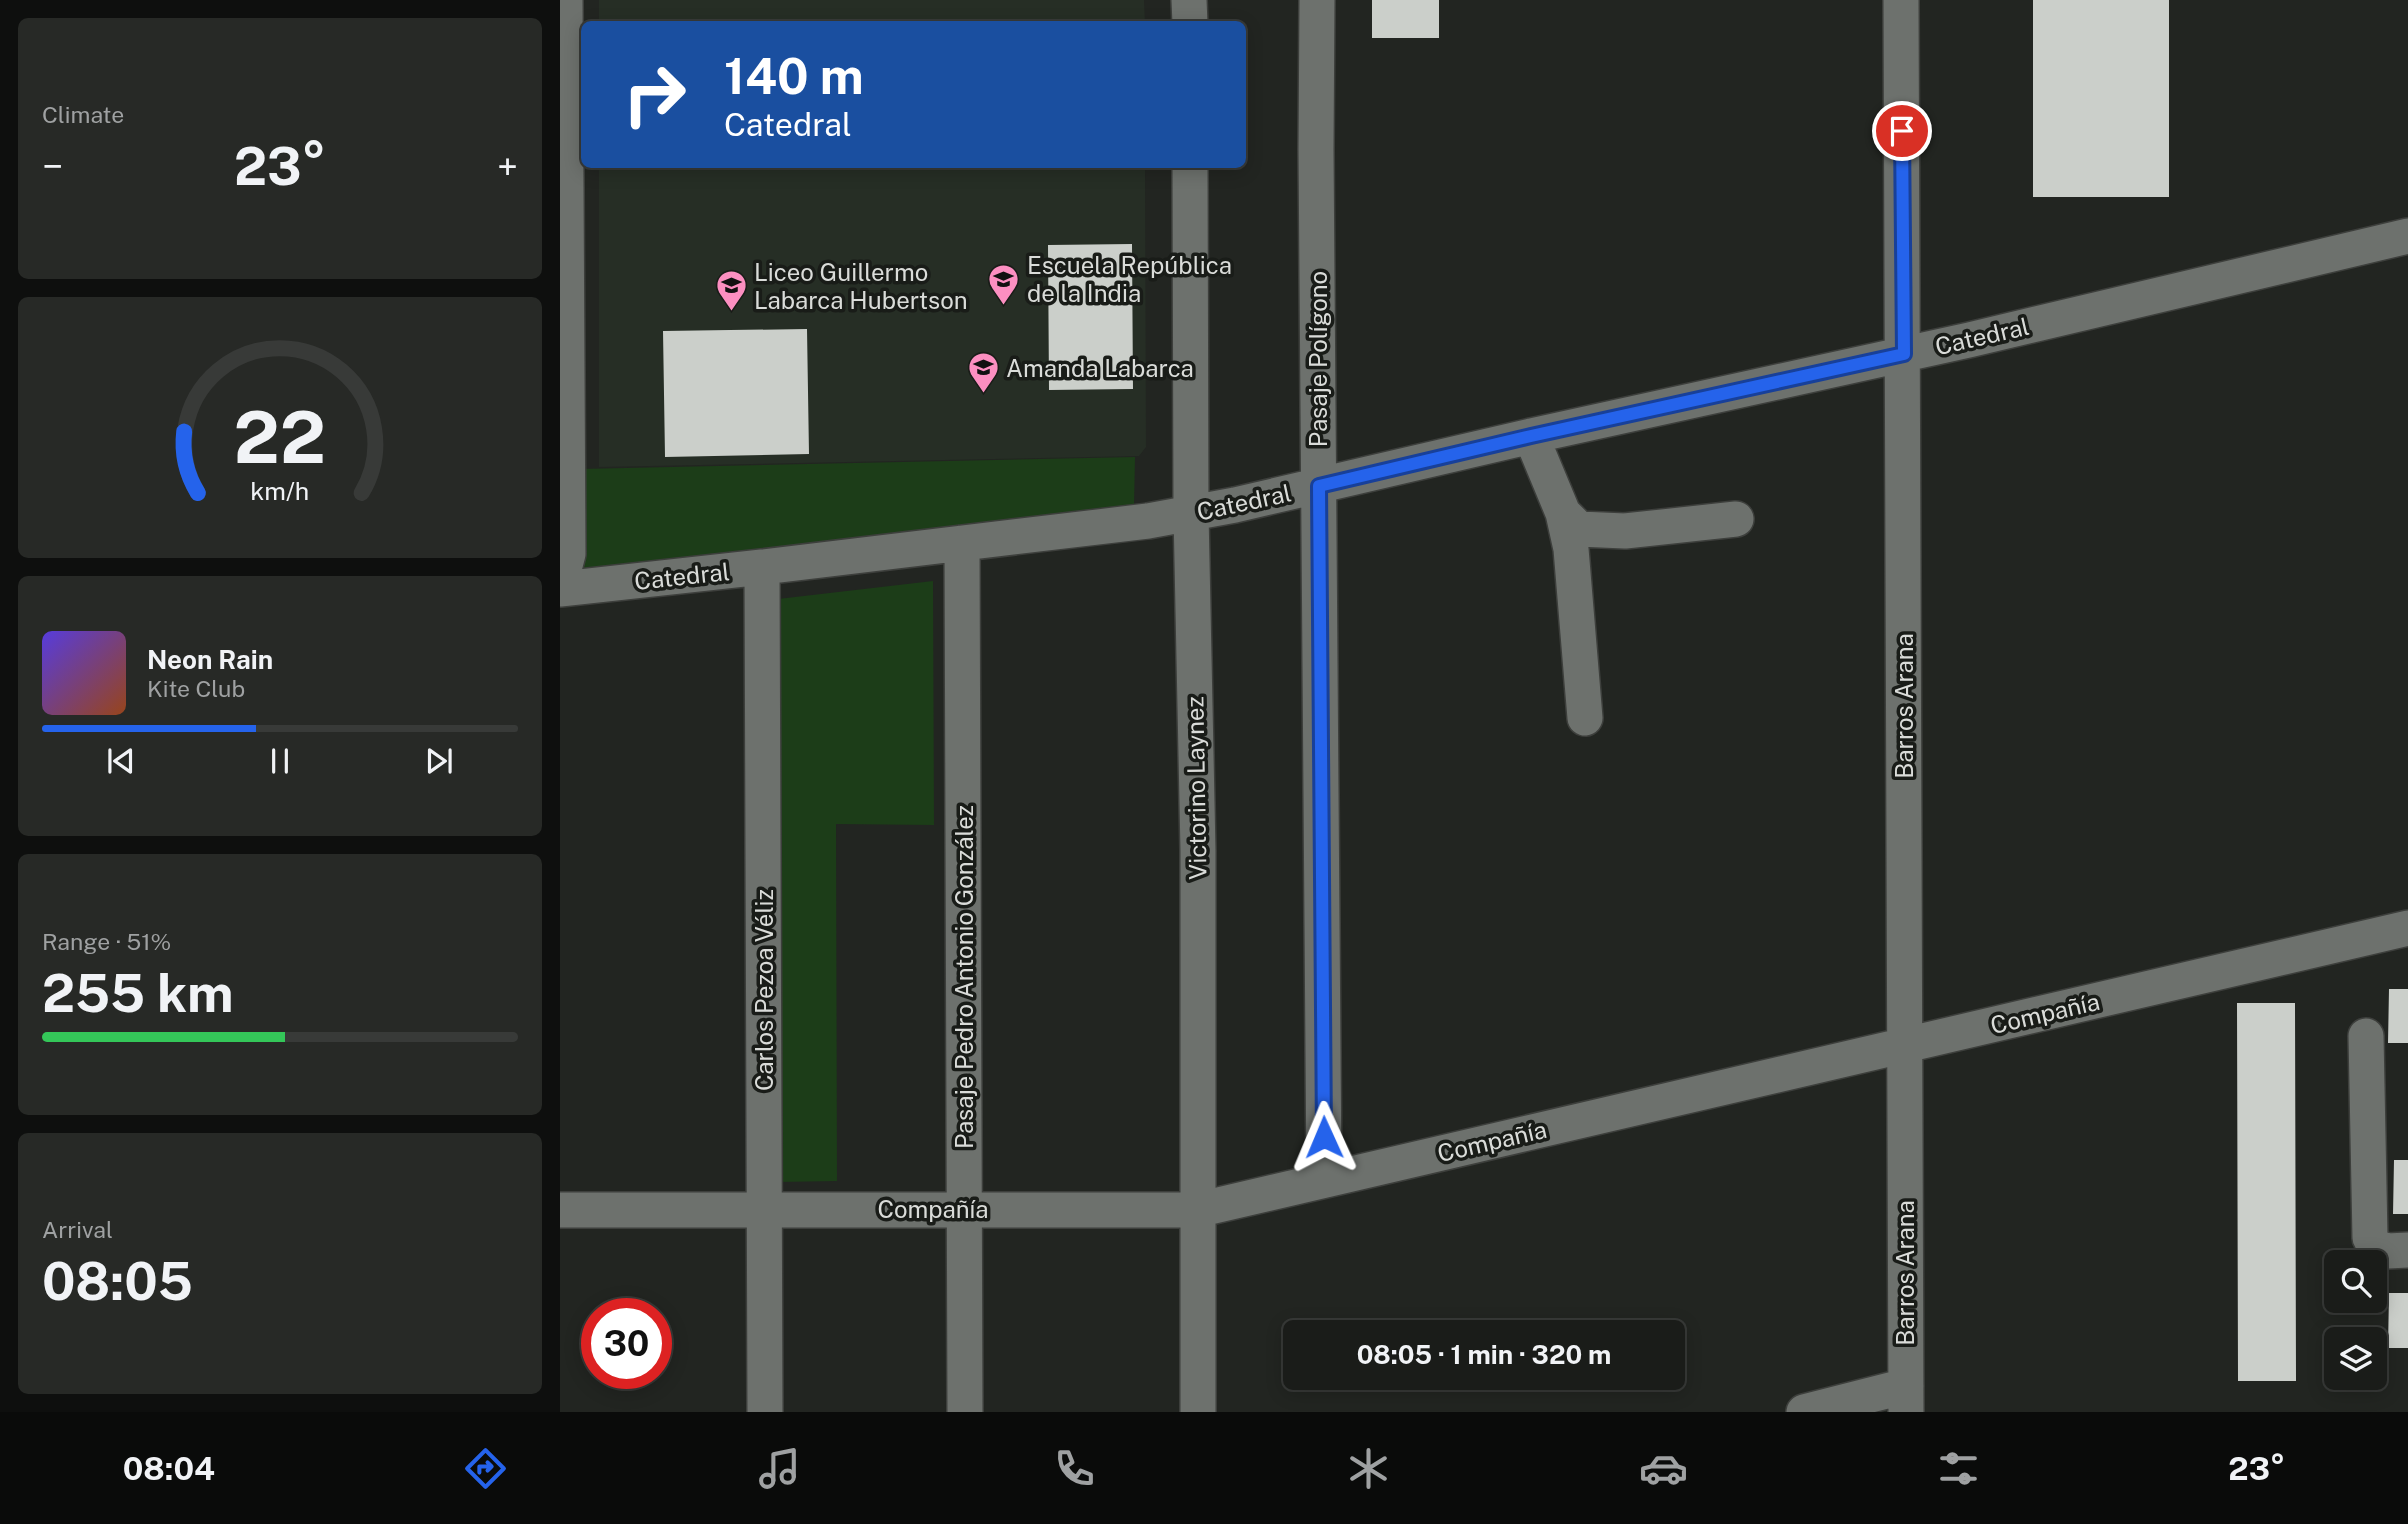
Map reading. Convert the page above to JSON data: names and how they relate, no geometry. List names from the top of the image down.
{
  "streets": {
    "street": [
      "Catedral",
      "Pasaje Polígono",
      "Barros Arana",
      "Victorino Laynez",
      "Pasaje Pedro Antonio González",
      "Carlos Pezoa Véliz",
      "Compañía"
    ]
  },
  "crossings": [
    ["Catedral", "Pasaje Polígono"],
    ["Catedral", "Barros Arana"],
    ["Catedral", "Victorino Laynez"],
    ["Catedral", "Pasaje Pedro Antonio González"],
    ["Catedral", "Carlos Pezoa Véliz"],
    ["Pasaje Polígono", "Compañía"],
    ["Barros Arana", "Compañía"],
    ["Victorino Laynez", "Compañía"],
    ["Pasaje Pedro Antonio González", "Compañía"],
    ["Carlos Pezoa Véliz", "Compañía"]
  ],
  "places": {
    "school or university": ["Escuela República de la India", "Liceo Guillermo Labarca Hubertson", "Amanda Labarca"]
  },
  "page": {
    "tile": [
      "Climate",
      ["Range · 51%", "255 km"],
      ["Arrival", "08:05"]
    ],
    "turn": ["140 m", "Catedral"],
    "heat": ["−", "23°", "+"],
    "song": ["Neon Rain", "Kite Club"],
    "limit": "30",
    "trip": "08:05 · 1 min · 320 m",
    "tabs": ["08:04", "23°"],
    "gauge": ["22", "km/h"]
  }
}
